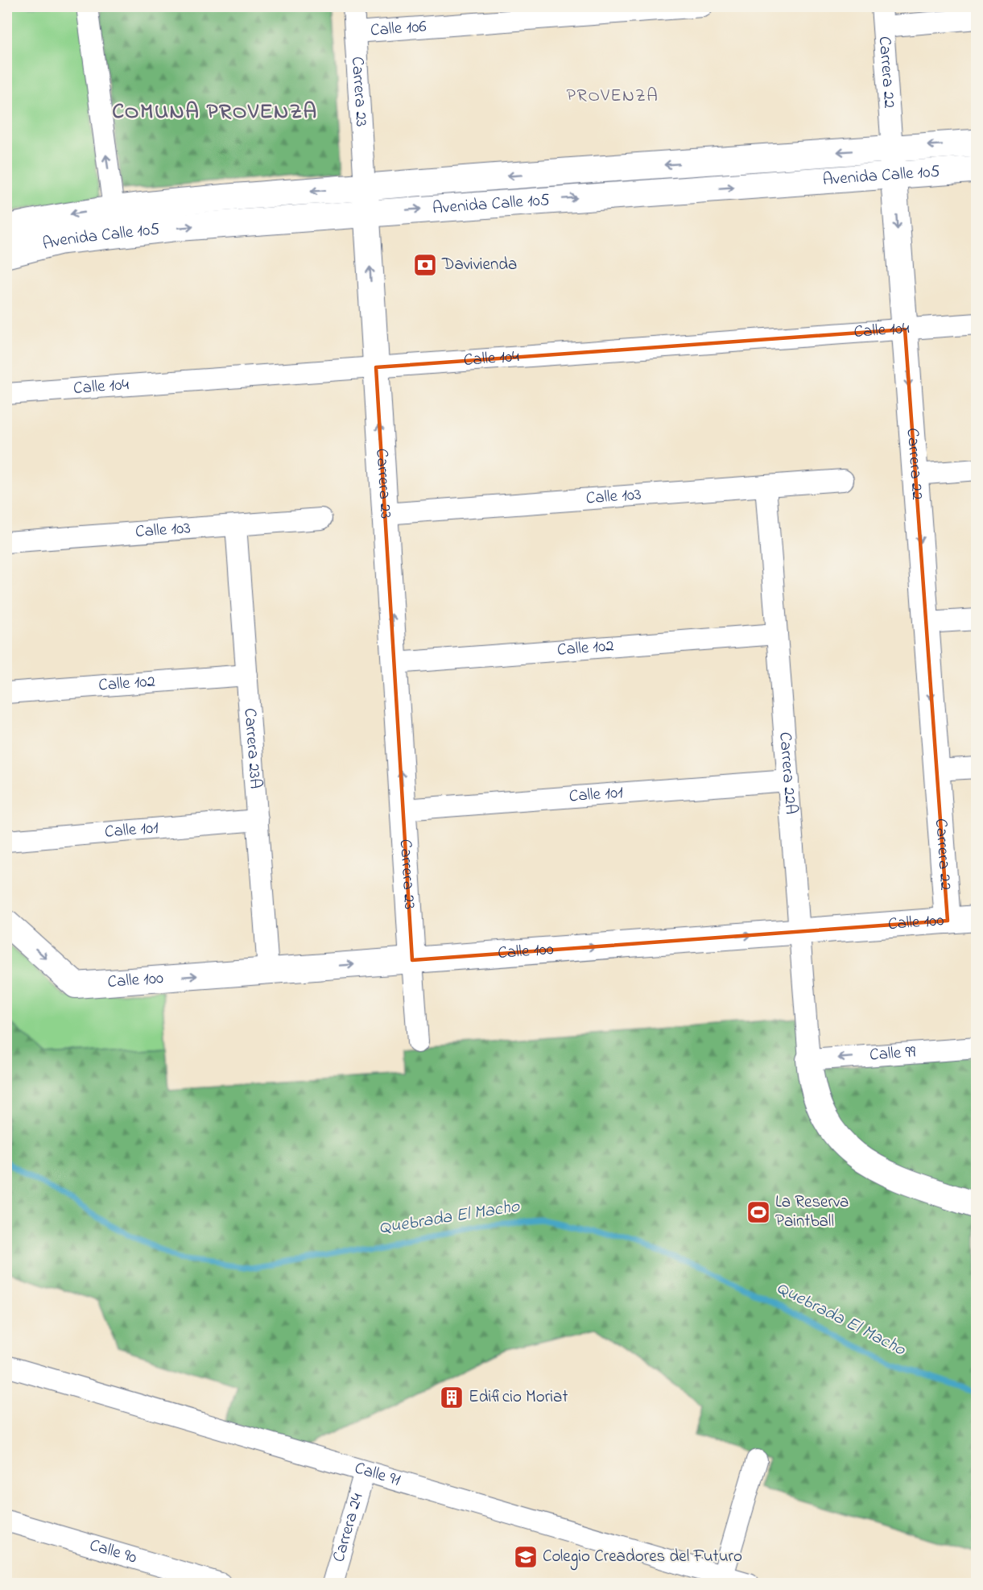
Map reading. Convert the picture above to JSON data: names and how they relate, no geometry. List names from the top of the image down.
{
  "streets": {
    "main road": ["Avenida Calle 105"],
    "street": [
      "Calle 106",
      "Carrera 22",
      "Carrera 23",
      "Calle 104",
      "Calle 103",
      "Calle 102",
      "Carrera 23A",
      "Carrera 22A",
      "Calle 101",
      "Calle 100",
      "Calle 99",
      "Calle 91",
      "Carrera 24",
      "Calle 90"
    ]
  },
  "crossings": [
    ["Calle 106", "Carrera 23"],
    ["Carrera 22", "Avenida Calle 105"],
    ["Carrera 22", "Calle 104"],
    ["Carrera 22", "Calle 100"],
    ["Carrera 23", "Avenida Calle 105"],
    ["Carrera 23", "Calle 104"],
    ["Carrera 23", "Calle 103"],
    ["Carrera 23", "Calle 102"],
    ["Carrera 23", "Calle 101"],
    ["Carrera 23", "Calle 100"],
    ["Calle 103", "Carrera 23A"],
    ["Calle 103", "Carrera 22A"],
    ["Calle 102", "Carrera 23A"],
    ["Calle 102", "Carrera 22A"],
    ["Carrera 23A", "Calle 101"],
    ["Carrera 23A", "Calle 100"],
    ["Carrera 22A", "Calle 101"],
    ["Carrera 22A", "Calle 100"],
    ["Carrera 22A", "Calle 99"],
    ["Calle 91", "Carrera 24"]
  ],
  "one_way": [
    "Carrera 22",
    "Carrera 23",
    "Calle 100",
    "Calle 99"
  ],
  "districts": ["PROVENZA", "COMUNA PROVENZA"],
  "water": ["Quebrada El Macho"],
  "places": {
    "bank": ["Davivienda"],
    "sports": ["La Reserva Paintball"],
    "building": ["Edificio Moriat"],
    "school or university": ["Colegio Creadores del Futuro"]
  }
}
